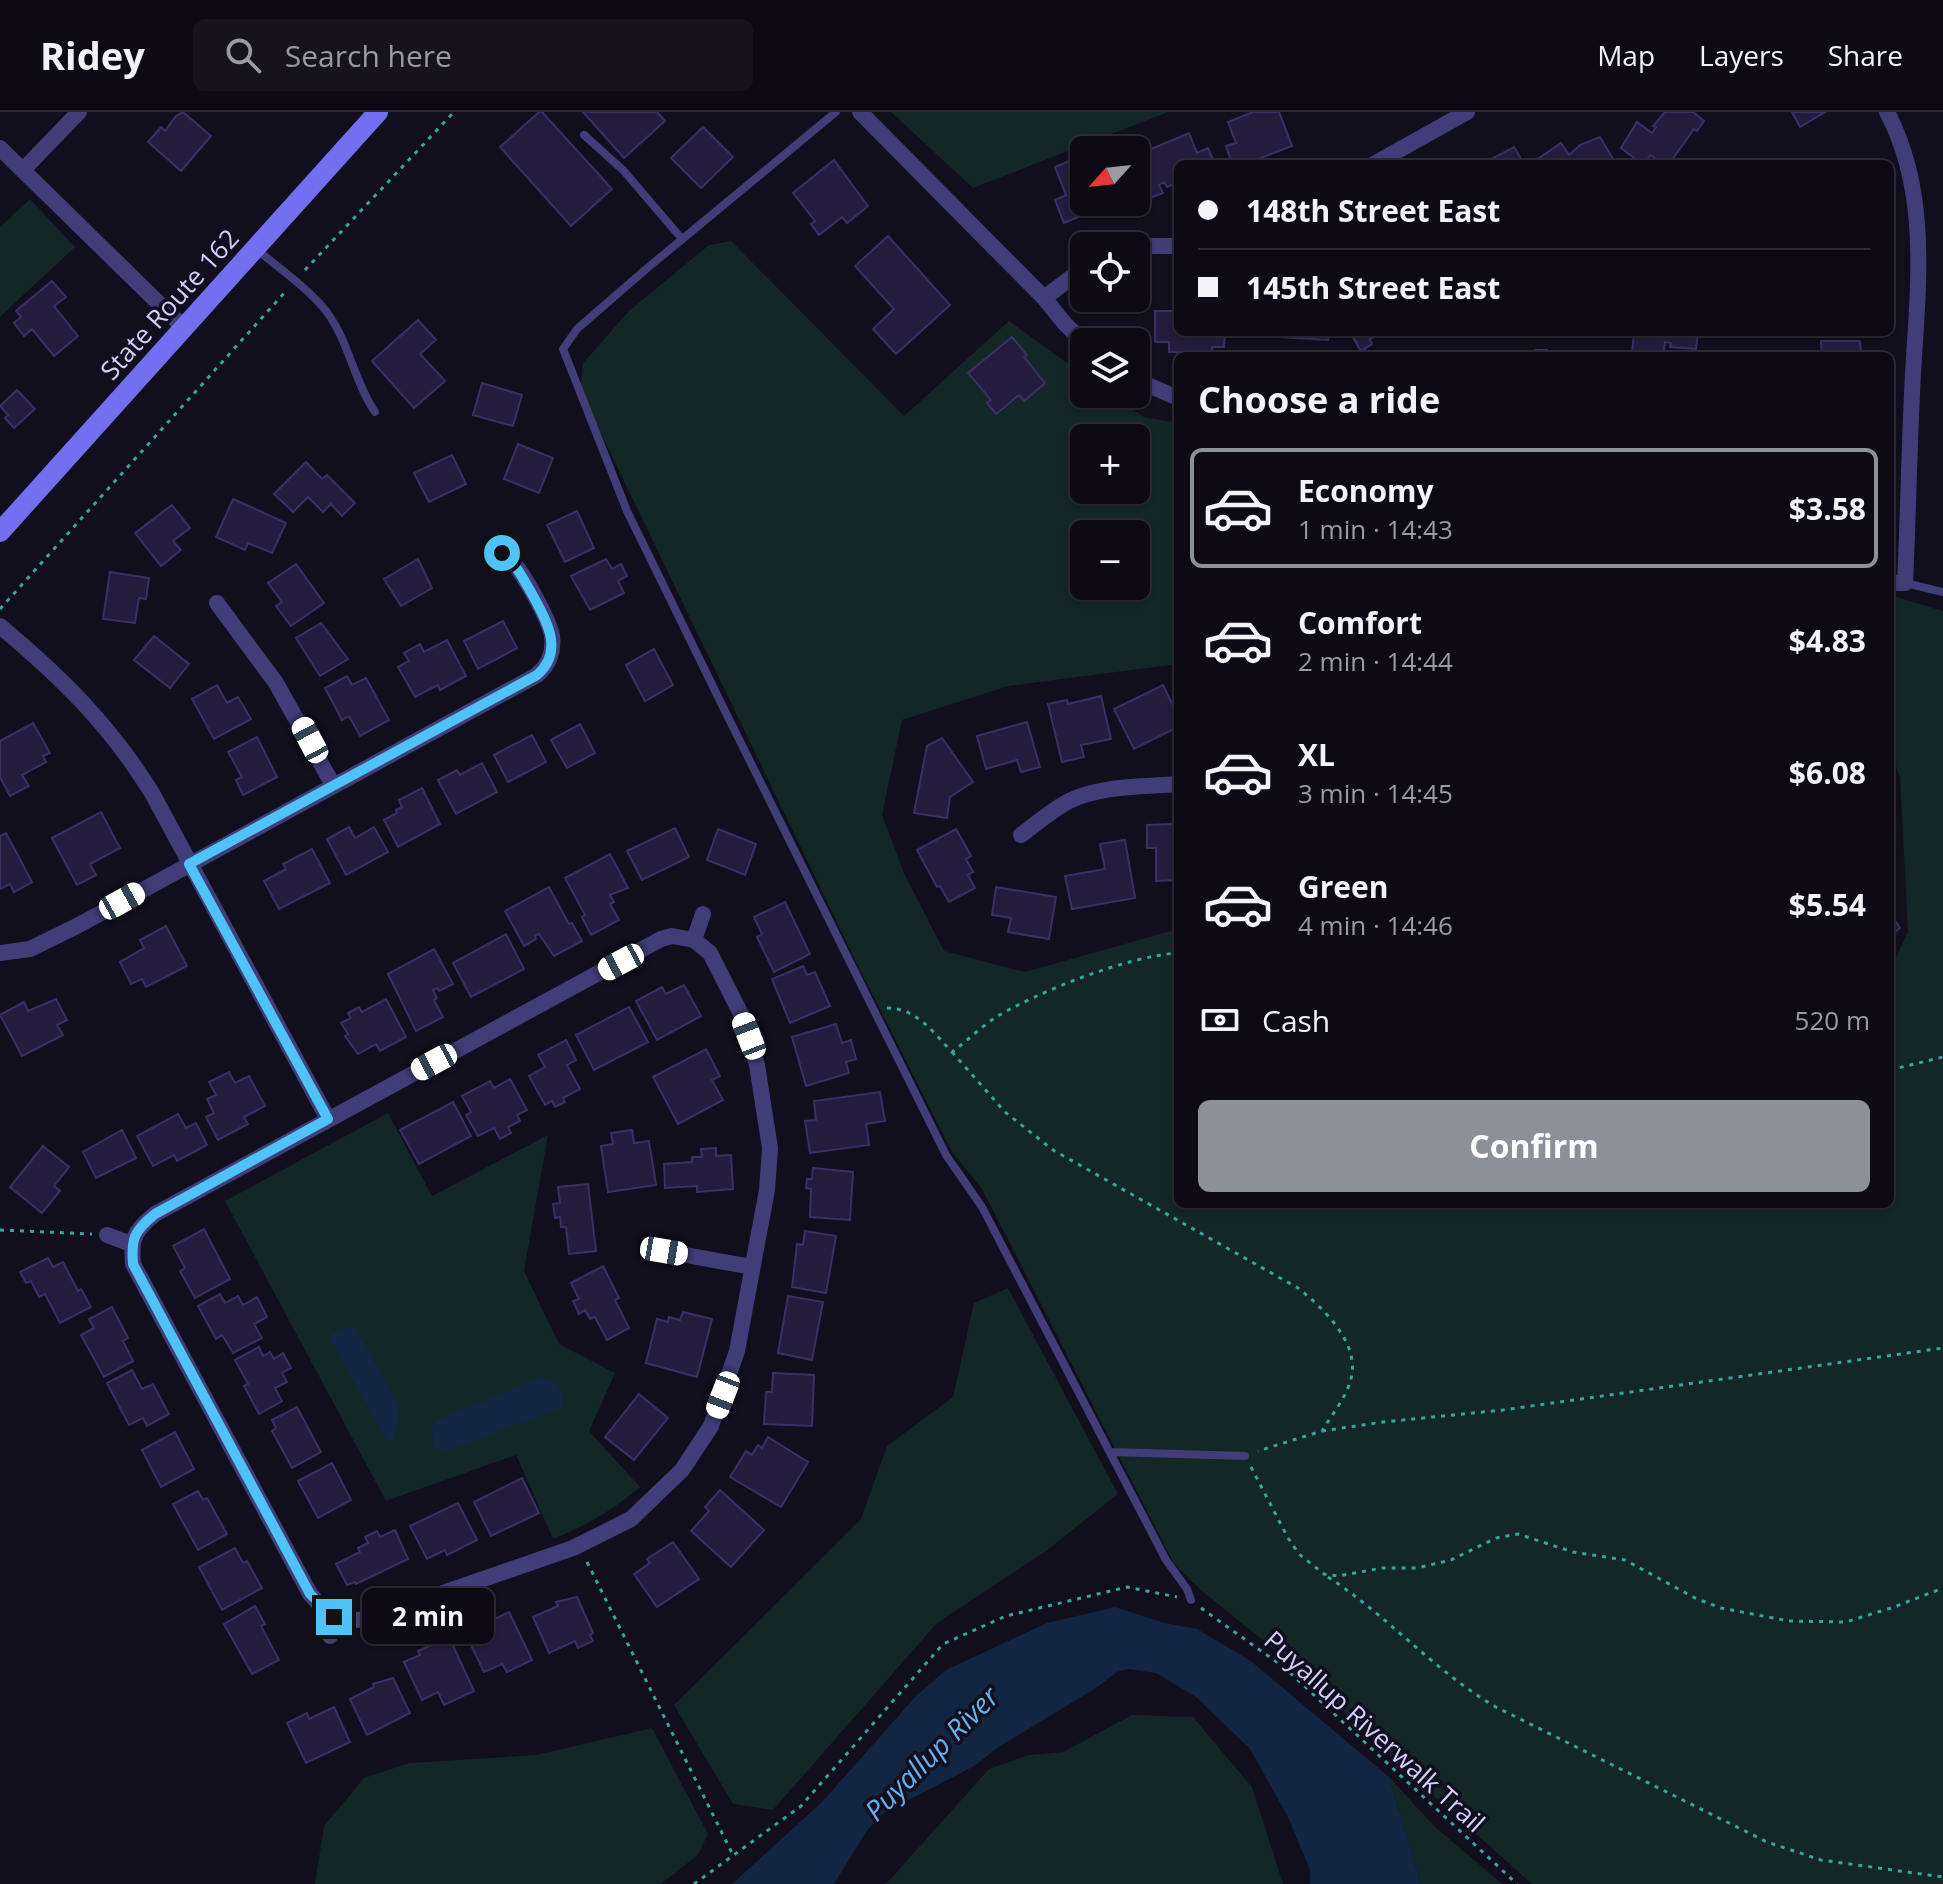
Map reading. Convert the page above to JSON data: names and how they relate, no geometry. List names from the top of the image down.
{
  "streets": {
    "main road": ["State Route 162"],
    "path": ["Puyallup Riverwalk Trail"]
  },
  "water": ["Puyallup River"],
  "north": "bottom left",
  "page": {
    "header": "Ridey",
    "search": "Search here",
    "nav": ["Map", "Layers", "Share"],
    "map_buttons": ["+", "−"],
    "banner": ["148th Street East", "145th Street East"],
    "heading": "Choose a ride",
    "list": [
      {
        "name": "Economy",
        "note": "1 min · 14:43",
        "value": "$3.58"
      },
      {
        "name": "Comfort",
        "note": "2 min · 14:44",
        "value": "$4.83"
      },
      {
        "name": "XL",
        "note": "3 min · 14:45",
        "value": "$6.08"
      },
      {
        "name": "Green",
        "note": "4 min · 14:46",
        "value": "$5.54"
      }
    ],
    "pay": ["Cash", "520 m"],
    "buttons": "Confirm",
    "bubble": "2 min"
  }
}
